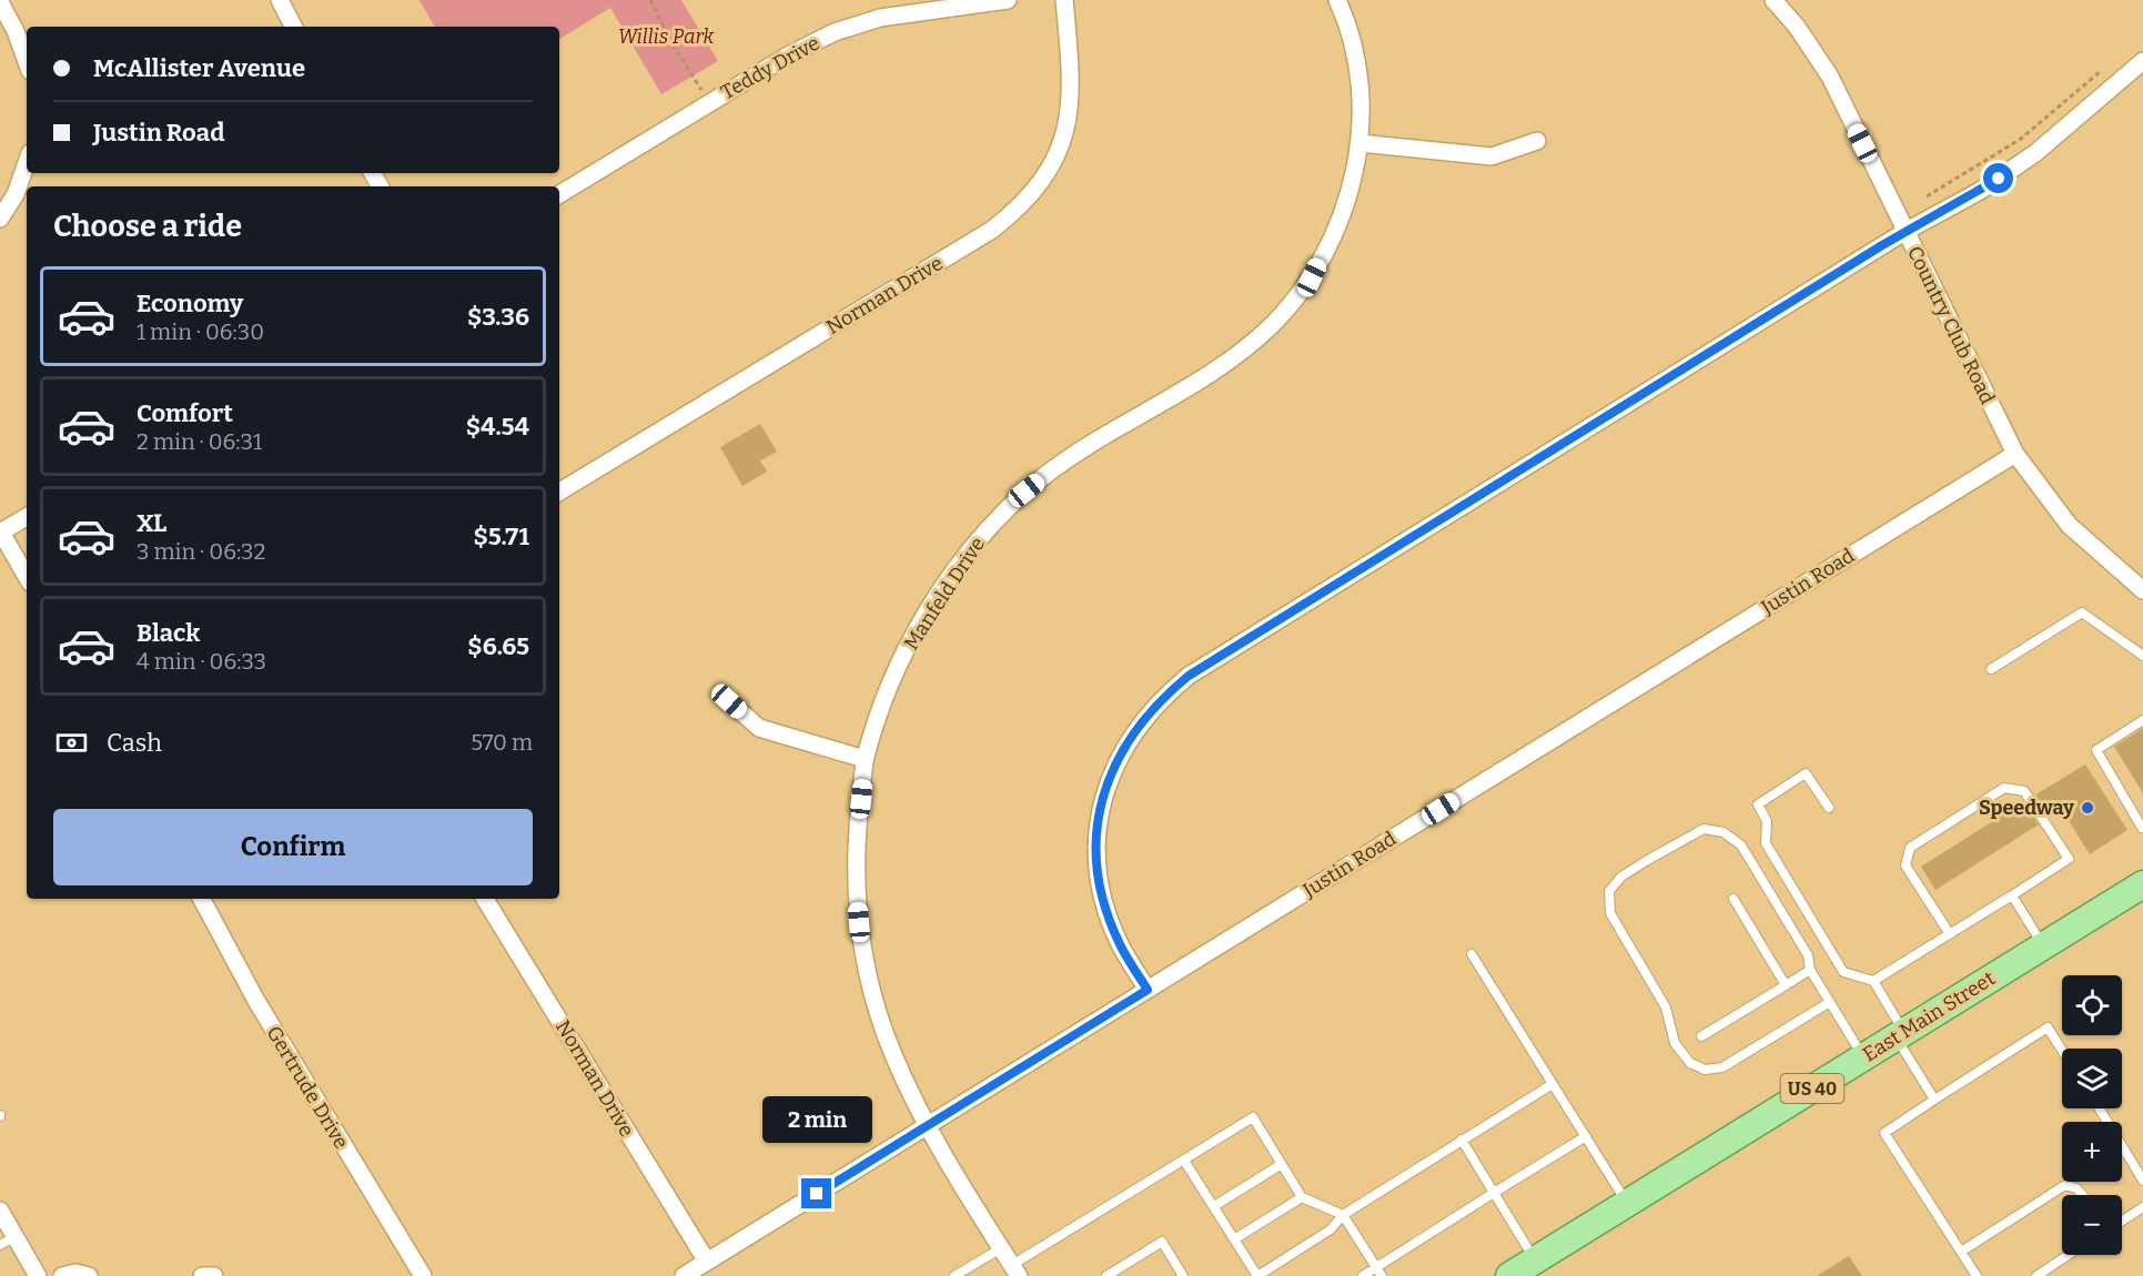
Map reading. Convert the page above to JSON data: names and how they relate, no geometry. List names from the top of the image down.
{
  "streets": {
    "main road": ["East Main Street", "US 40"],
    "street": [
      "Teddy Drive",
      "Norman Drive",
      "Country Club Road",
      "Justin Road",
      "Manfeld Drive",
      "Gertrude Drive"
    ]
  },
  "crossings": [
    ["Norman Drive", "Justin Road"],
    ["Country Club Road", "Justin Road"],
    ["Justin Road", "Manfeld Drive"]
  ],
  "parks": ["Willis Park"],
  "places": ["Speedway"],
  "page": {
    "banner": ["McAllister Avenue", "Justin Road"],
    "heading": "Choose a ride",
    "list": [
      {
        "name": "Economy",
        "note": "1 min · 06:30",
        "value": "$3.36"
      },
      {
        "name": "Comfort",
        "note": "2 min · 06:31",
        "value": "$4.54"
      },
      {
        "name": "XL",
        "note": "3 min · 06:32",
        "value": "$5.71"
      },
      {
        "name": "Black",
        "note": "4 min · 06:33",
        "value": "$6.65"
      }
    ],
    "pay": ["Cash", "570 m"],
    "buttons": "Confirm",
    "map_buttons": ["+", "−"],
    "bubble": "2 min"
  }
}
